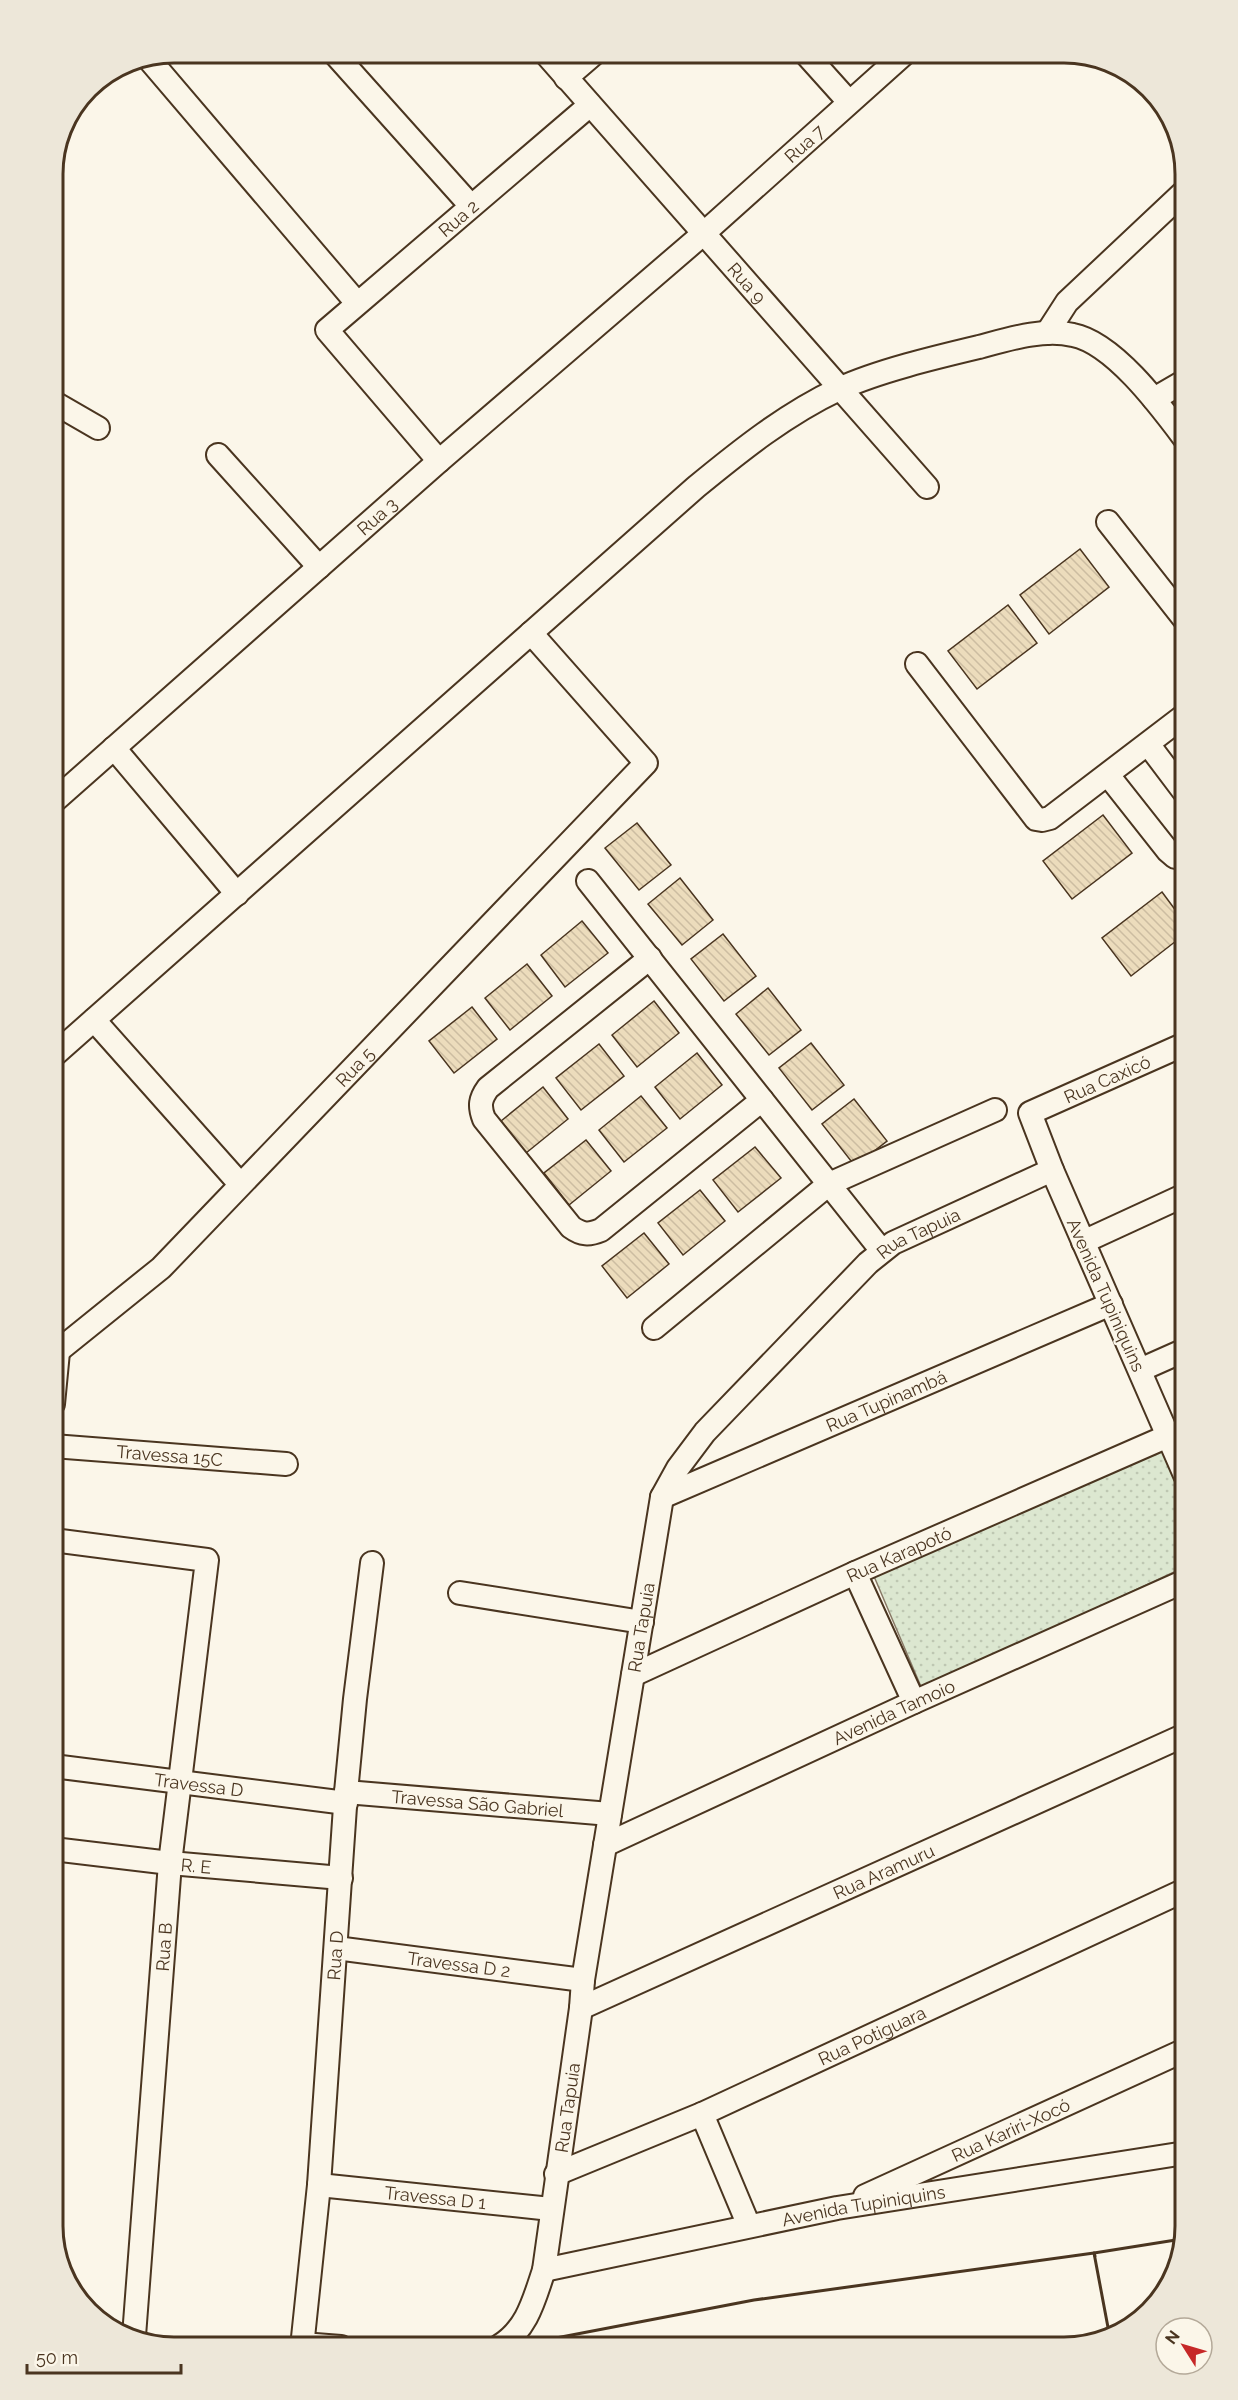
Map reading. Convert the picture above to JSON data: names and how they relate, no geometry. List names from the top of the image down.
{
  "streets": {
    "street": [
      "Rua 7",
      "Rua 2",
      "Rua 9",
      "Rua 3",
      "Rua 5",
      "Rua Caxicó",
      "Rua Tapuia",
      "Avenida Tupiniquins",
      "Rua Tupinambá",
      "Travessa 15C",
      "Rua Karapotó",
      "Avenida Tamoio",
      "Travessa D",
      "Travessa São Gabriel",
      "R. E",
      "Rua Aramuru",
      "Rua B",
      "Rua D",
      "Travessa D 2",
      "Rua Potiguara",
      "Rua Kariri-Xocó",
      "Travessa D 1"
    ]
  },
  "crossings": [
    ["Rua 7", "Rua 9"],
    ["Rua 7", "Rua 3"],
    ["Rua 2", "Rua 9"],
    ["Rua 2", "Rua 3"],
    ["Rua 9", "Rua 3"],
    ["Rua Caxicó", "Avenida Tupiniquins"],
    ["Rua Tapuia", "Avenida Tupiniquins"],
    ["Rua Tapuia", "Rua Tupinambá"],
    ["Rua Tapuia", "Rua Karapotó"],
    ["Rua Tapuia", "Avenida Tamoio"],
    ["Rua Tapuia", "Travessa São Gabriel"],
    ["Rua Tapuia", "Rua Aramuru"],
    ["Rua Tapuia", "Travessa D 2"],
    ["Rua Tapuia", "Rua Potiguara"],
    ["Rua Tapuia", "Travessa D 1"],
    ["Avenida Tupiniquins", "Rua Tupinambá"],
    ["Avenida Tupiniquins", "Rua Karapotó"],
    ["Avenida Tupiniquins", "Rua Kariri-Xocó"],
    ["Travessa D", "Travessa São Gabriel"],
    ["Travessa D", "Rua B"],
    ["Travessa D", "Rua D"],
    ["Travessa São Gabriel", "Rua D"],
    ["R. E", "Rua B"],
    ["R. E", "Rua D"],
    ["Rua D", "Travessa D 2"],
    ["Rua D", "Travessa D 1"]
  ],
  "scale_bar": "50 m",
  "north": "top left"
}
